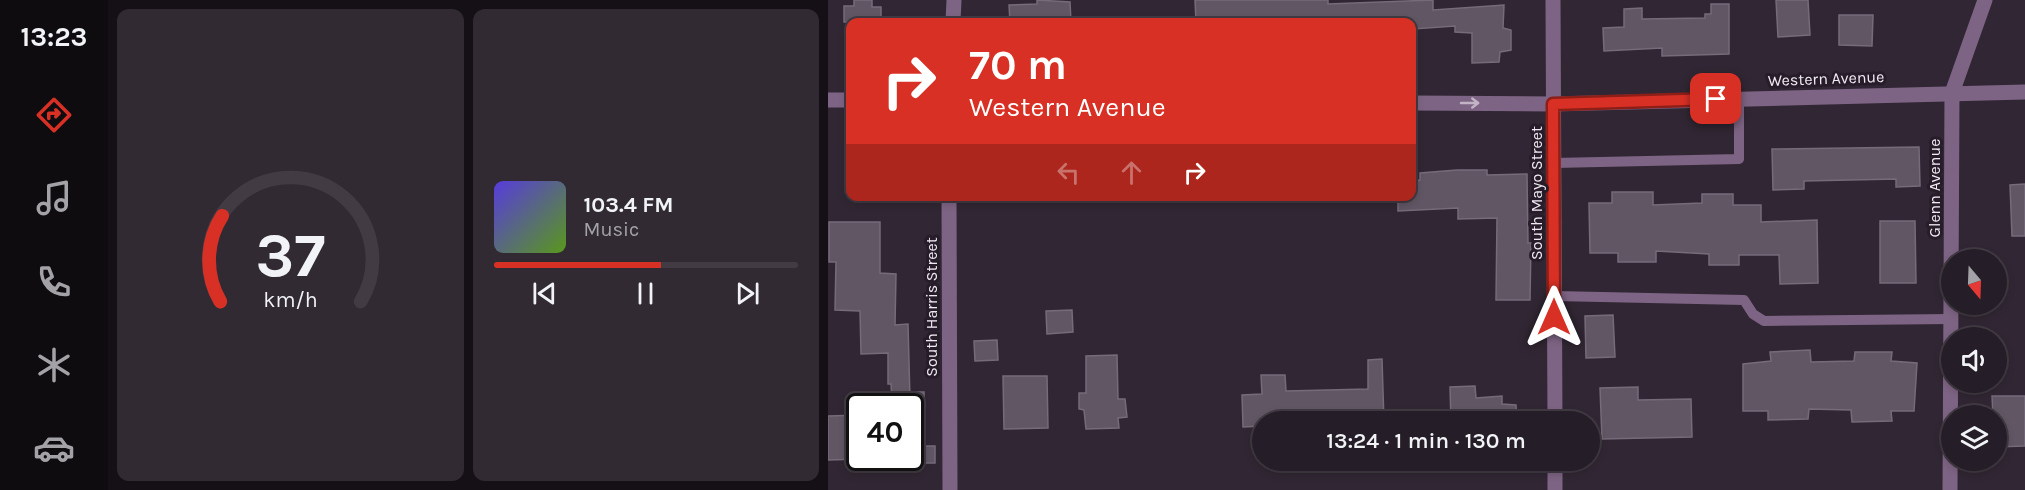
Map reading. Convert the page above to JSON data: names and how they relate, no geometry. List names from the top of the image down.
{
  "streets": {
    "street": [
      "Western Avenue",
      "Glenn Avenue",
      "South Mayo Street",
      "South Harris Street"
    ]
  },
  "crossings": [
    ["Western Avenue", "Glenn Avenue"],
    ["Western Avenue", "South Mayo Street"]
  ],
  "north": "bottom",
  "page": {
    "tabs": "13:23",
    "turn": ["70 m", "Western Avenue"],
    "song": ["103.4 FM", "Music"],
    "limit": "40",
    "trip": "13:24 · 1 min · 130 m",
    "gauge": ["37", "km/h"]
  }
}
